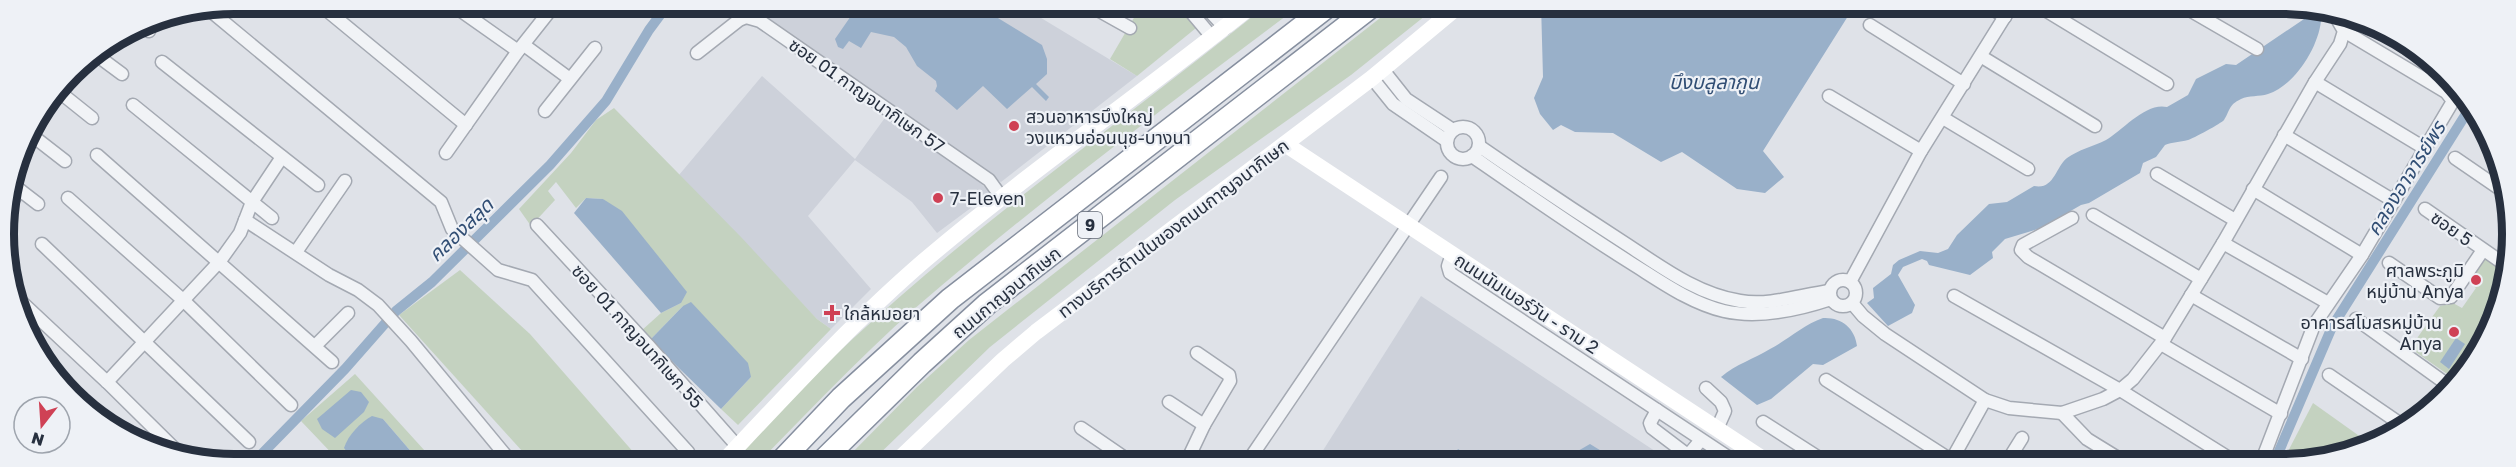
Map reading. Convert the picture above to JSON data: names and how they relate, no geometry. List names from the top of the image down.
{
  "streets": {
    "highway": ["9", "ถนนกาญจนาภิเษก"],
    "main road": ["ทางบริการด้านในของถนนกาญจนาภิเษก", "ถนนนัมเบอร์วัน - ราม 2"],
    "street": ["ซอย 01 กาญจนากิเษก 57", "ซอย 5", "ซอย 01 กาญจนากิเษก 55"]
  },
  "crossings": [
    ["ทางบริการด้านในของถนนกาญจนาภิเษก", "ถนนนัมเบอร์วัน - ราม 2"]
  ],
  "water": ["บึงบลูลากูน", "คลองอาจารย์พร", "คลองสลุด"],
  "places": {
    "other": [
      "สวนอาหารบึงใหญ่ วงแหวนอ่อนนุช-บางนา",
      "7-Eleven",
      "ศาลพระภูมิ หมู่บ้าน Anya",
      "อาคารสโมสรหมู่บ้าน Anya"
    ],
    "health": ["ใกล้หมอยา"]
  },
  "north": "bottom"
}
